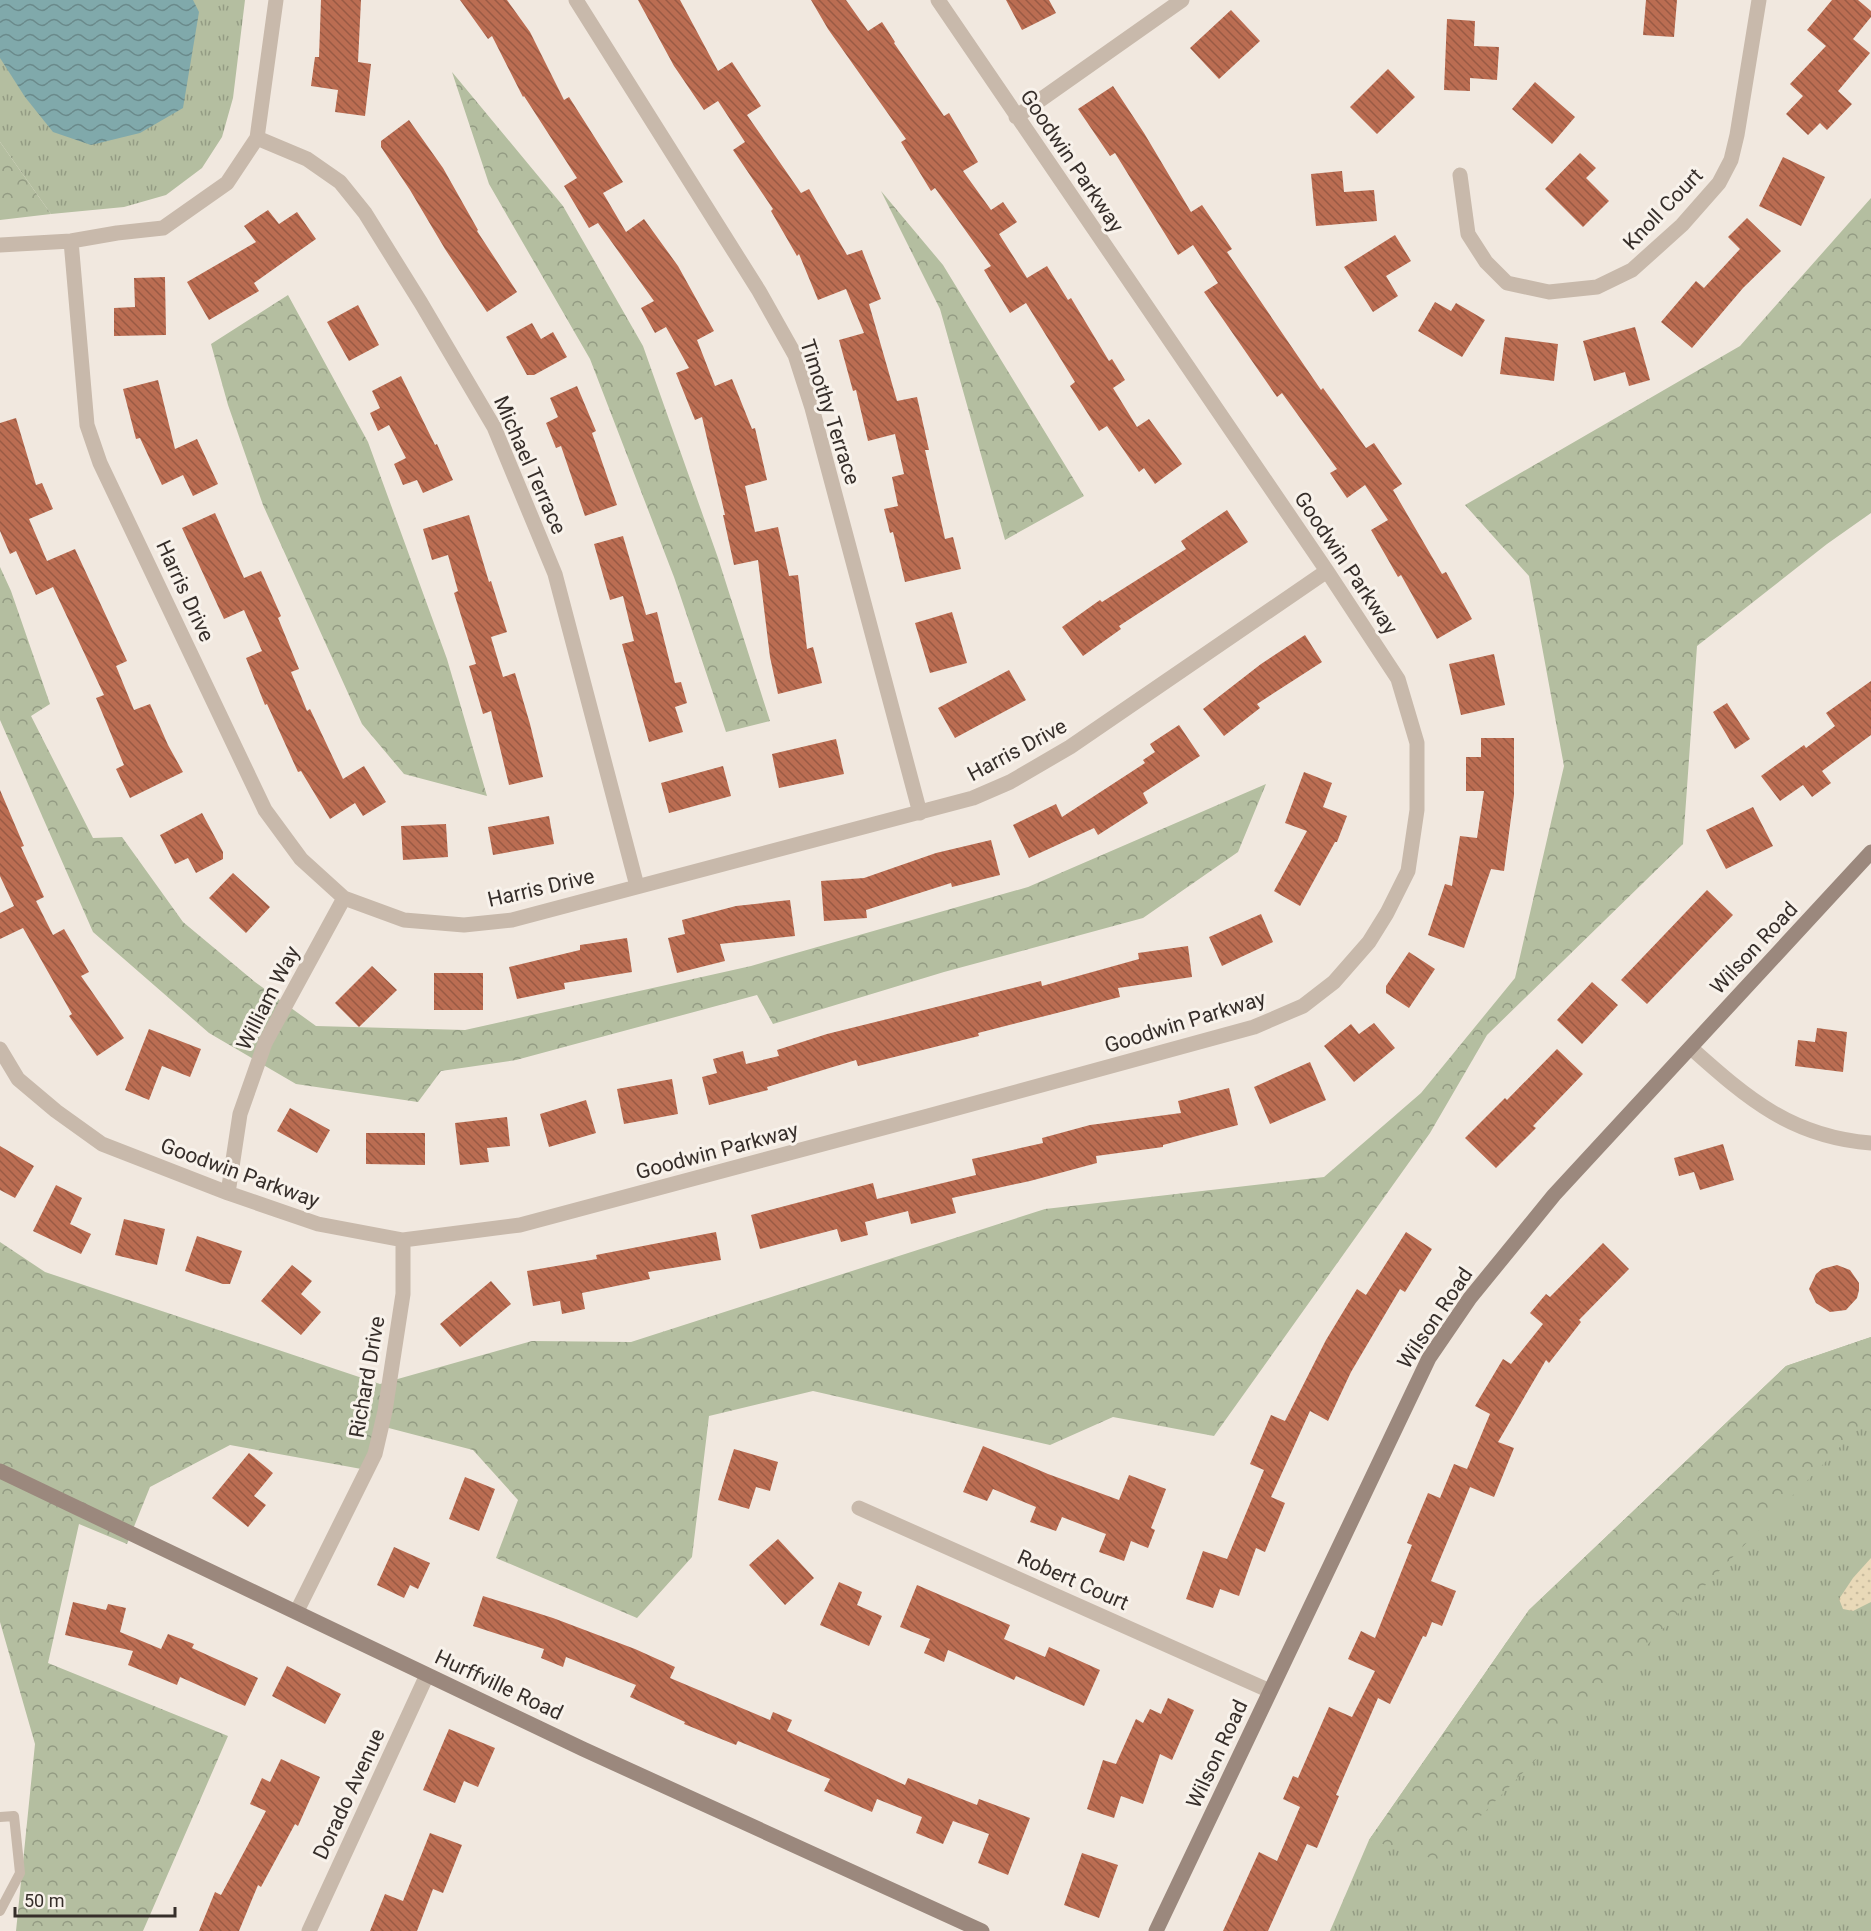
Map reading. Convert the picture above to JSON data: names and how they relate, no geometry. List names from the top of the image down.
{
  "streets": {
    "street": [
      "Goodwin Parkway",
      "Knoll Court",
      "Timothy Terrace",
      "Michael Terrace",
      "Harris Drive",
      "Wilson Road",
      "William Way",
      "Richard Drive",
      "Robert Court",
      "Hurffville Road",
      "Dorado Avenue"
    ]
  },
  "crossings": [
    ["Goodwin Parkway", "Harris Drive"],
    ["Goodwin Parkway", "William Way"],
    ["Goodwin Parkway", "Richard Drive"],
    ["Timothy Terrace", "Harris Drive"],
    ["Michael Terrace", "Harris Drive"],
    ["Harris Drive", "William Way"],
    ["Wilson Road", "Robert Court"],
    ["Richard Drive", "Hurffville Road"],
    ["Hurffville Road", "Dorado Avenue"]
  ],
  "scale_bar": "50 m"
}
